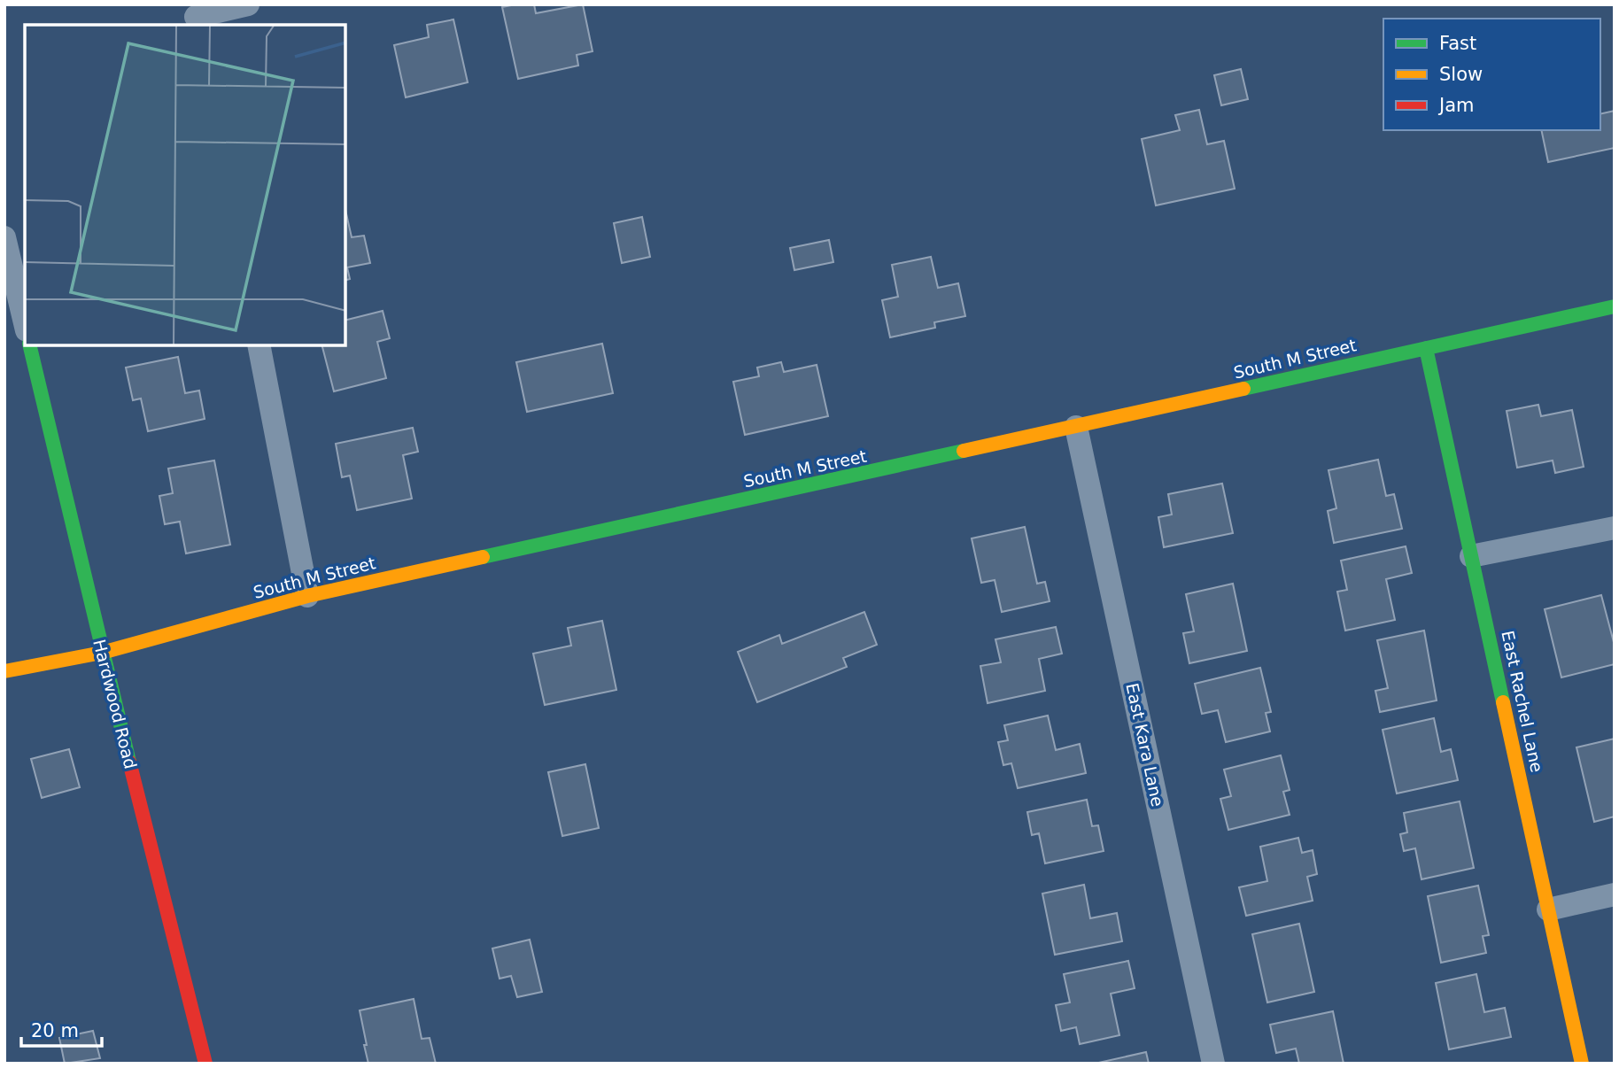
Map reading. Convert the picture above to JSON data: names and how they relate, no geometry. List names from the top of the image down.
{
  "streets": {
    "street": [
      "South M Street",
      "East Rachel Lane",
      "Hardwood Road",
      "East Kara Lane"
    ]
  },
  "crossings": [
    ["South M Street", "East Rachel Lane"],
    ["South M Street", "Hardwood Road"],
    ["South M Street", "East Kara Lane"]
  ],
  "legend": ["Fast", "Slow", "Jam"],
  "scale_bar": "20 m"
}
